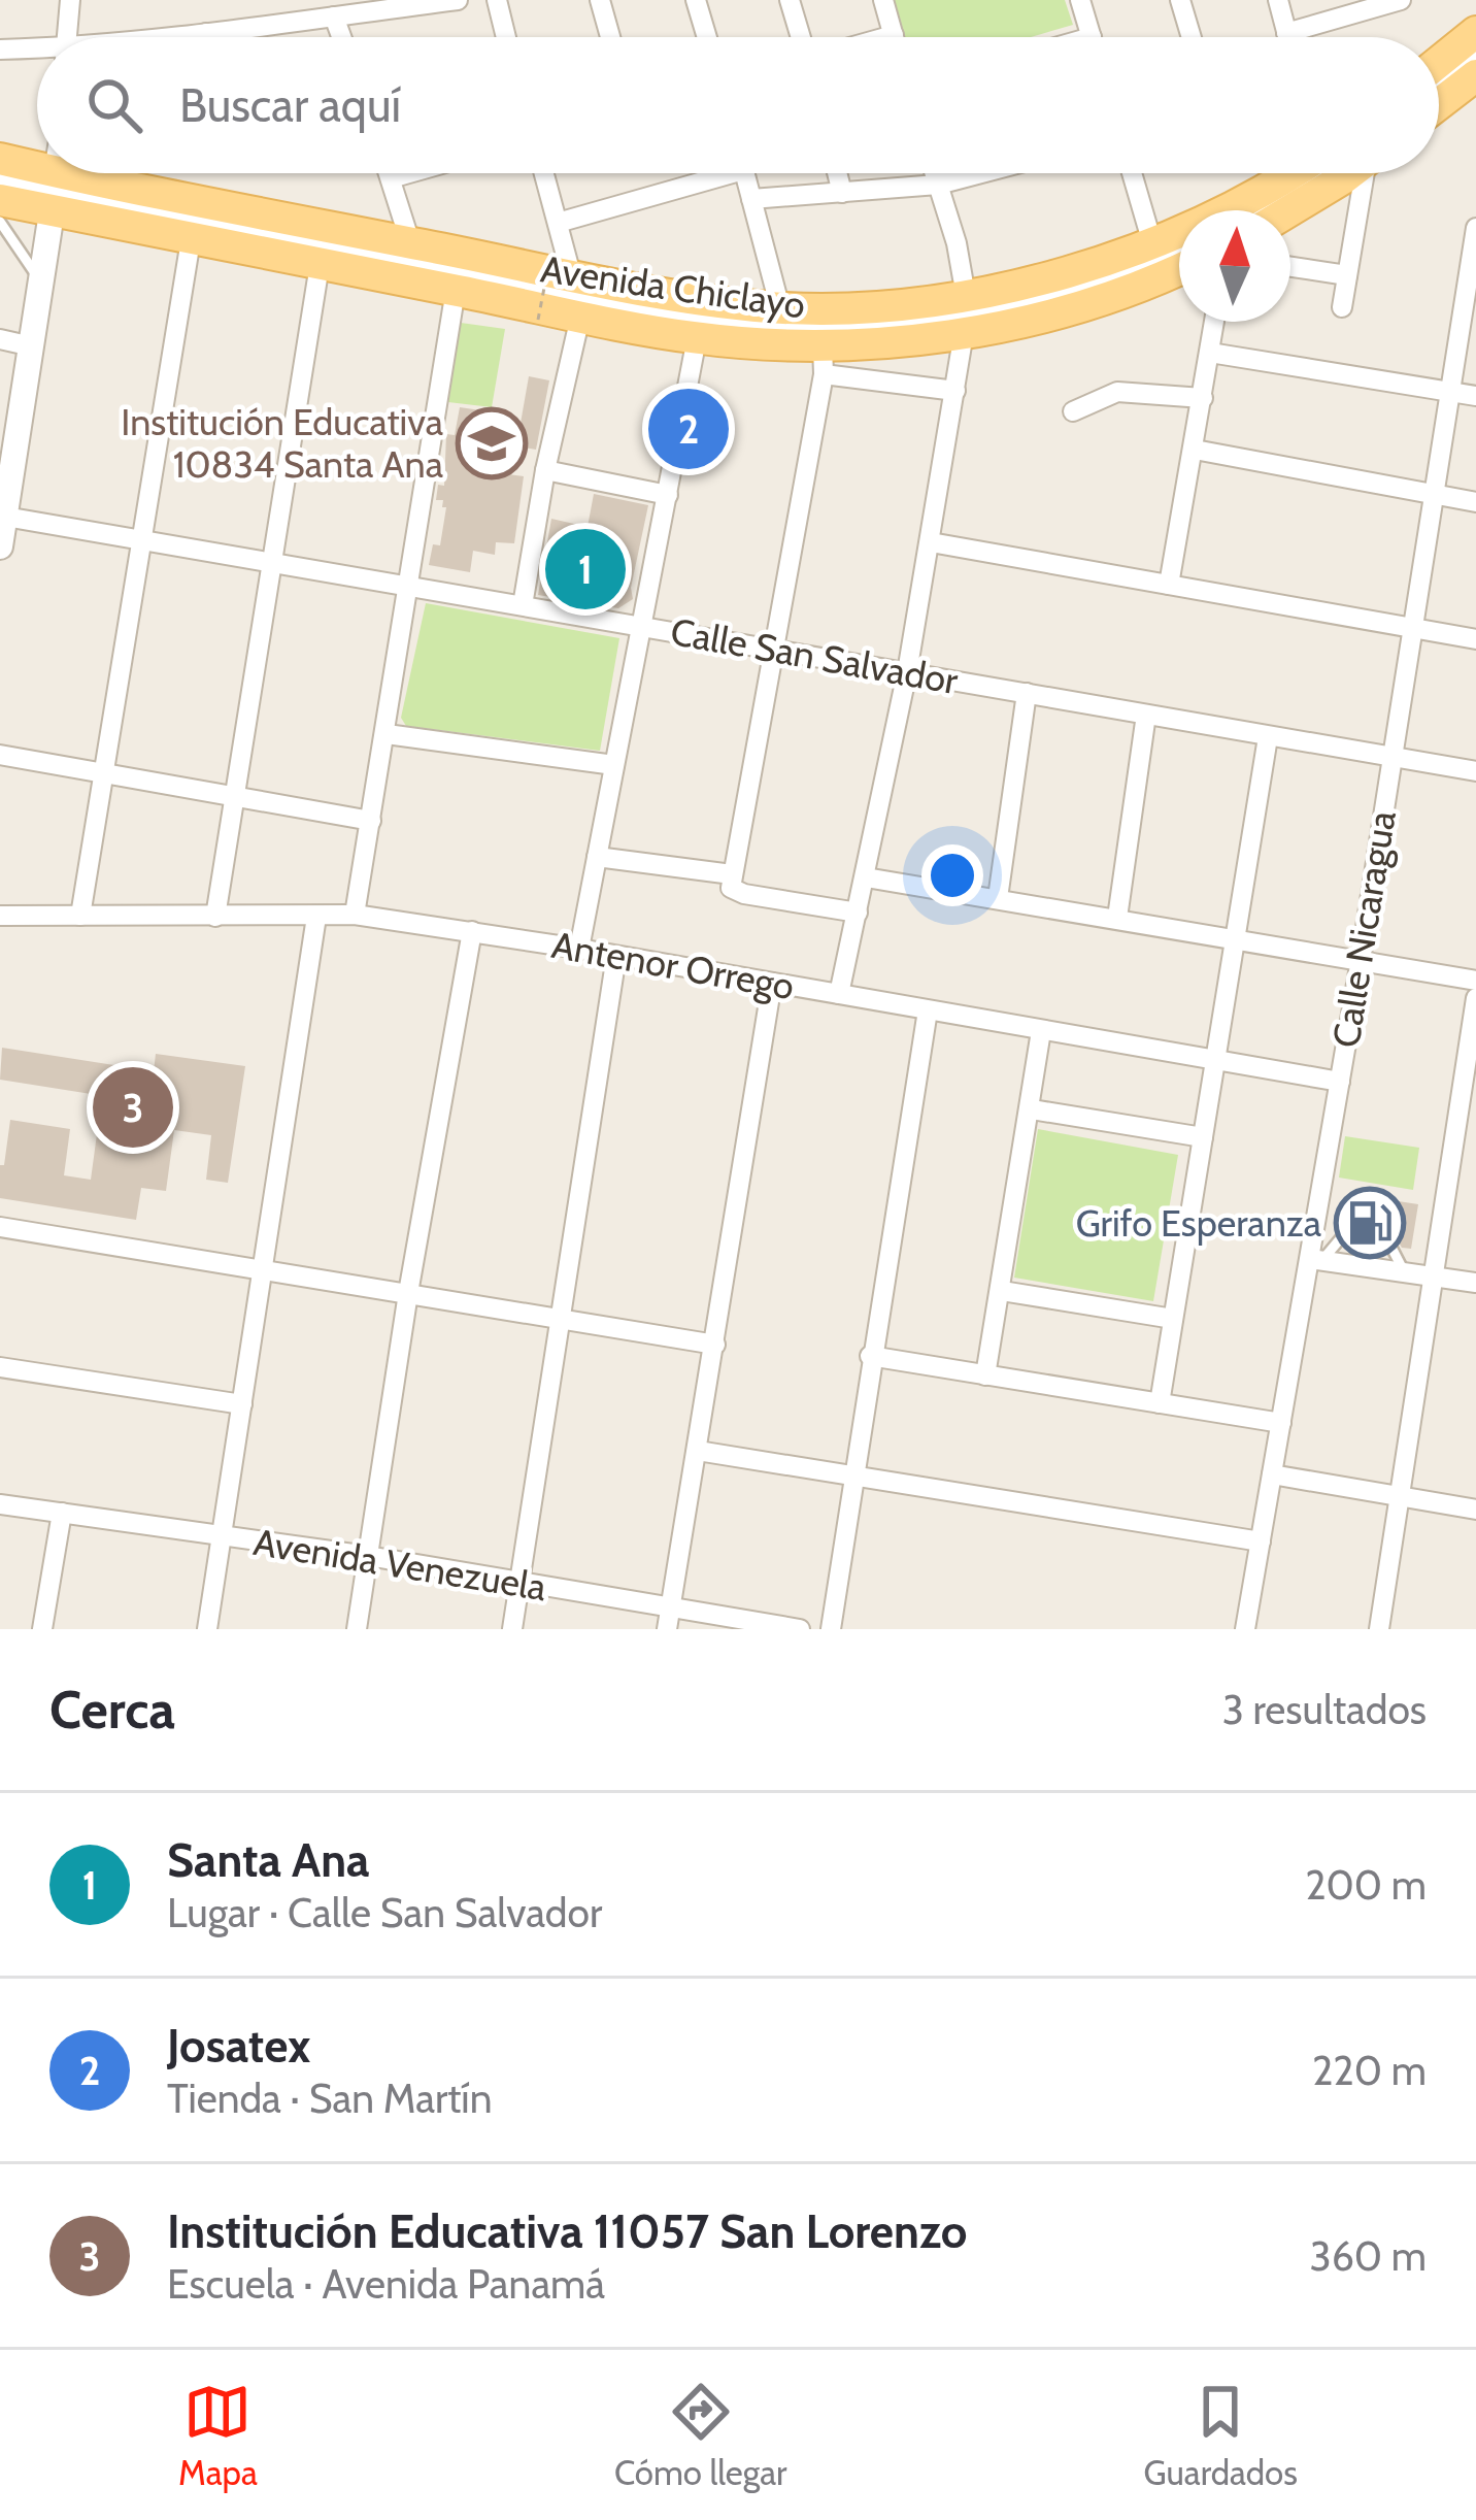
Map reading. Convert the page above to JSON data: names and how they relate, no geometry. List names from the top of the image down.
{
  "streets": {
    "main road": ["Avenida Chiclayo"],
    "street": [
      "Calle San Salvador",
      "Calle Nicaragua",
      "Antenor Orrego",
      "Avenida Venezuela"
    ]
  },
  "crossings": [
    ["Calle San Salvador", "Calle Nicaragua"],
    ["Calle Nicaragua", "Antenor Orrego"]
  ],
  "places": {
    "school or university": ["Institución Educativa 10834 Santa Ana"],
    "fuel station": ["Grifo Esperanza"]
  },
  "north": "top",
  "page": {
    "search": "Buscar aquí",
    "pins": ["2", "1", "3"],
    "heading": ["Cerca", "3 resultados"],
    "list": [
      {
        "mark": "1",
        "name": "Santa Ana",
        "note": "Lugar · Calle San Salvador",
        "value": "200 m"
      },
      {
        "mark": "2",
        "name": "Josatex",
        "note": "Tienda · San Martín",
        "value": "220 m"
      },
      {
        "mark": "3",
        "name": "Institución Educativa 11057 San Lorenzo",
        "note": "Escuela · Avenida Panamá",
        "value": "360 m"
      }
    ],
    "nav": ["Mapa", "Cómo llegar", "Guardados"]
  }
}
